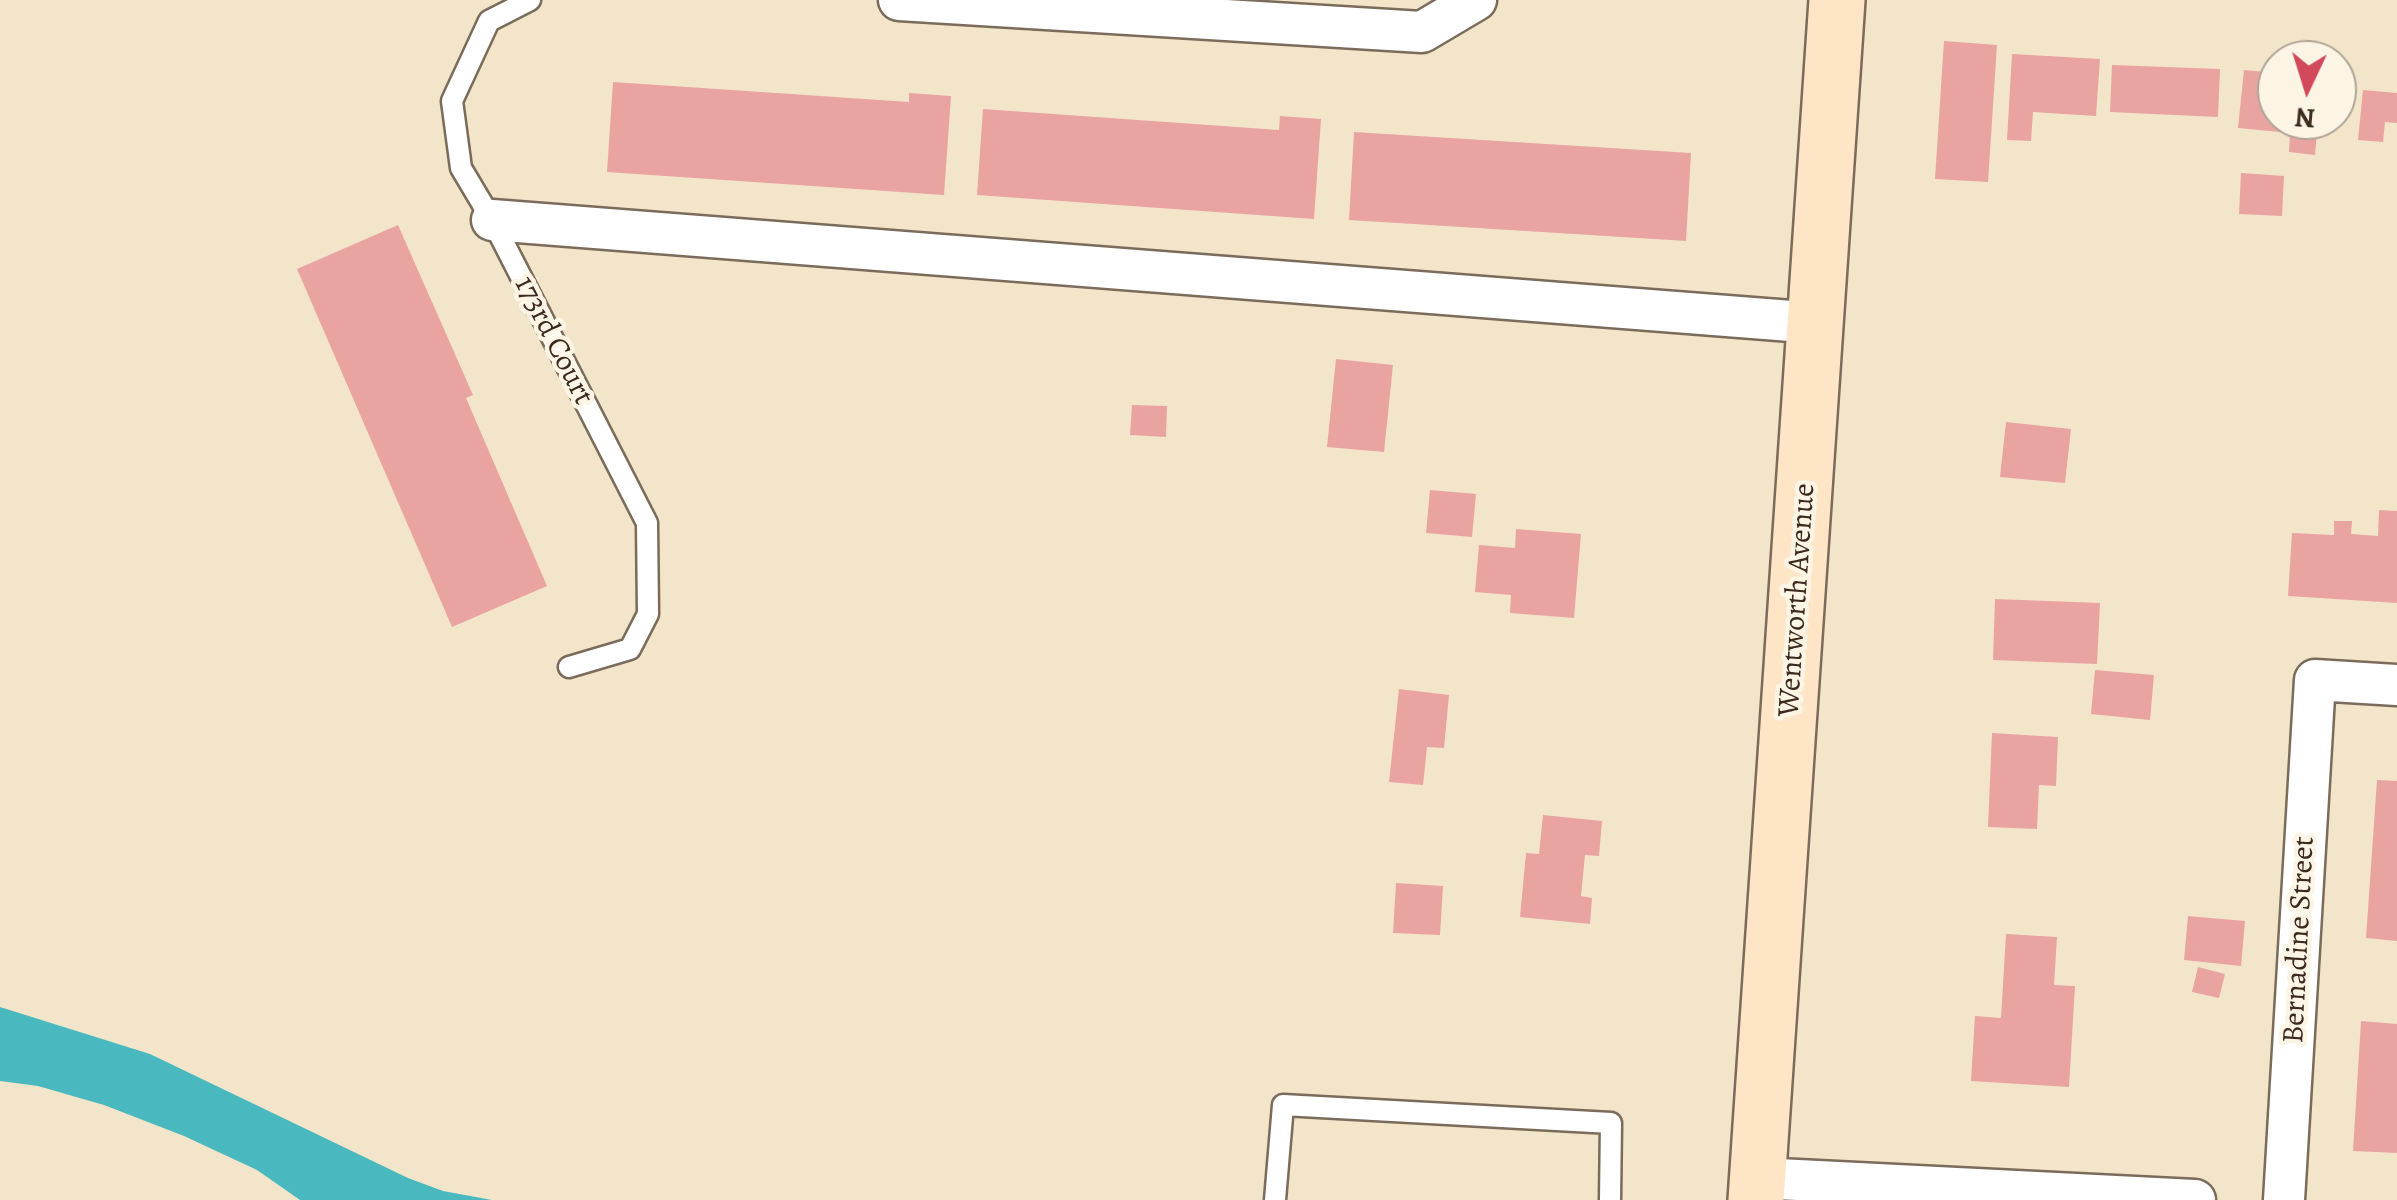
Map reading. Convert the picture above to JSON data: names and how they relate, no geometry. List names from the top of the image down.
{
  "streets": {
    "street": ["Wentworth Avenue", "Bernadine Street"],
    "lane": ["173rd Court"]
  },
  "north": "bottom"
}
